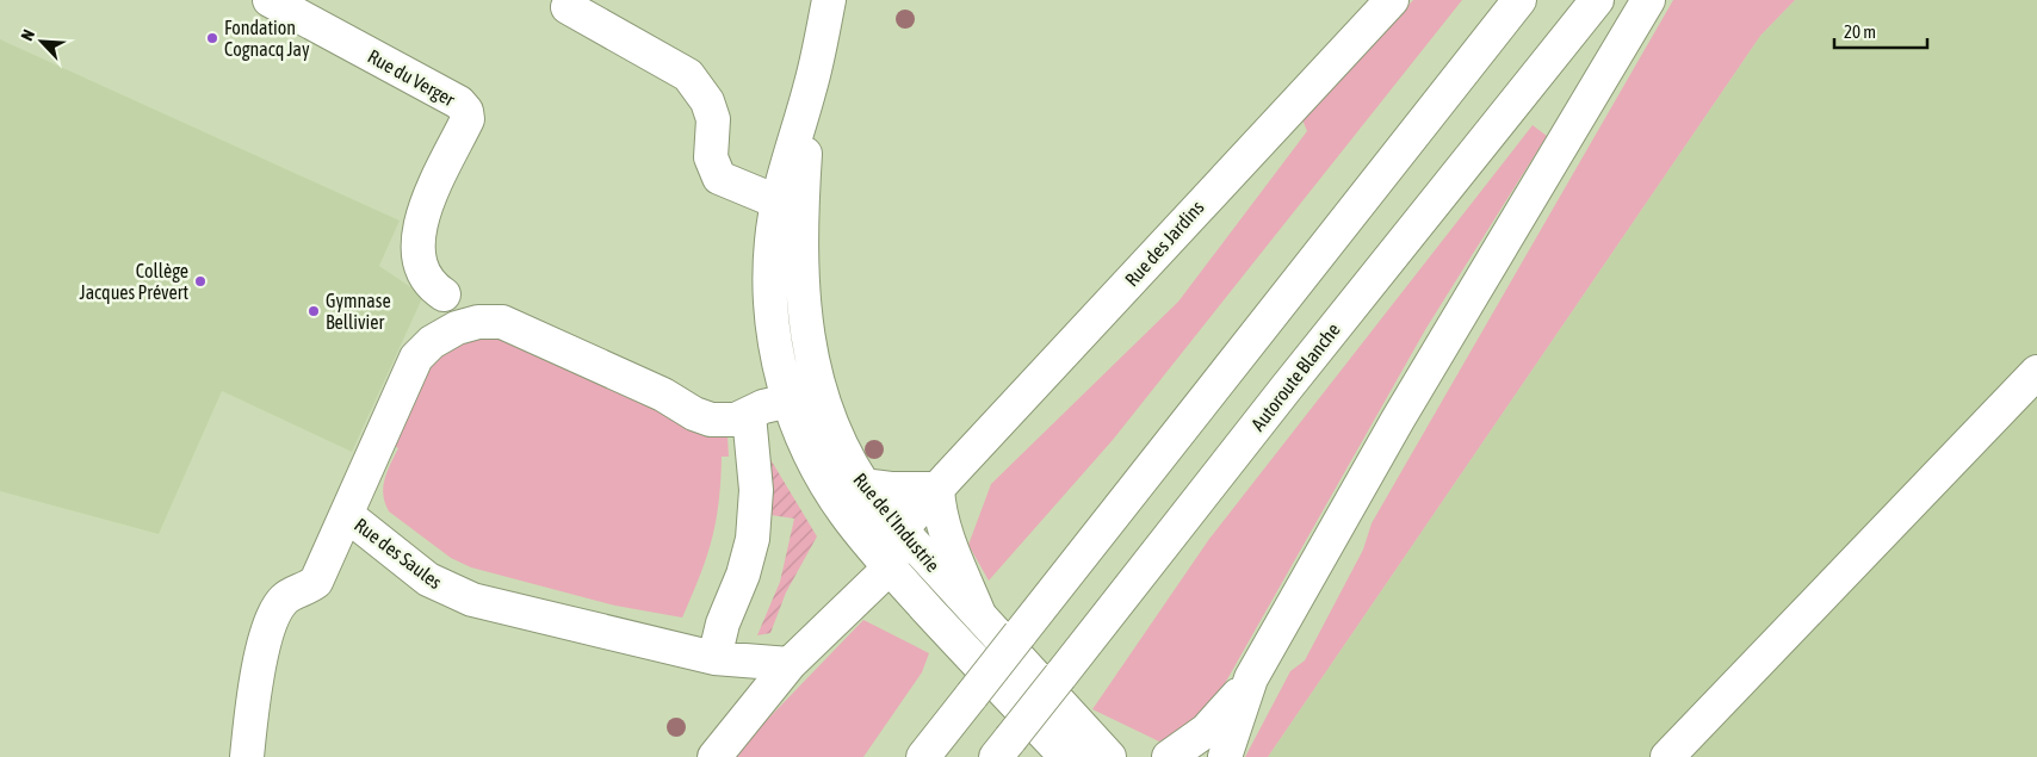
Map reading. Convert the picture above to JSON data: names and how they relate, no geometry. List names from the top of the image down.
{
  "streets": {
    "main road": [
      "Rue du Verger",
      "Rue des Jardins",
      "Autoroute Blanche",
      "Rue de l'Industrie",
      "Rue des Saules"
    ]
  },
  "crossings": [
    ["Rue du Verger", "Rue de l'Industrie"],
    ["Rue du Verger", "Rue des Saules"],
    ["Rue des Jardins", "Rue de l'Industrie"]
  ],
  "places": ["Fondation Cognacq Jay", "Collège Jacques Prévert", "Gymnase Bellivier"],
  "scale_bar": "20 m",
  "north": "top left"
}
